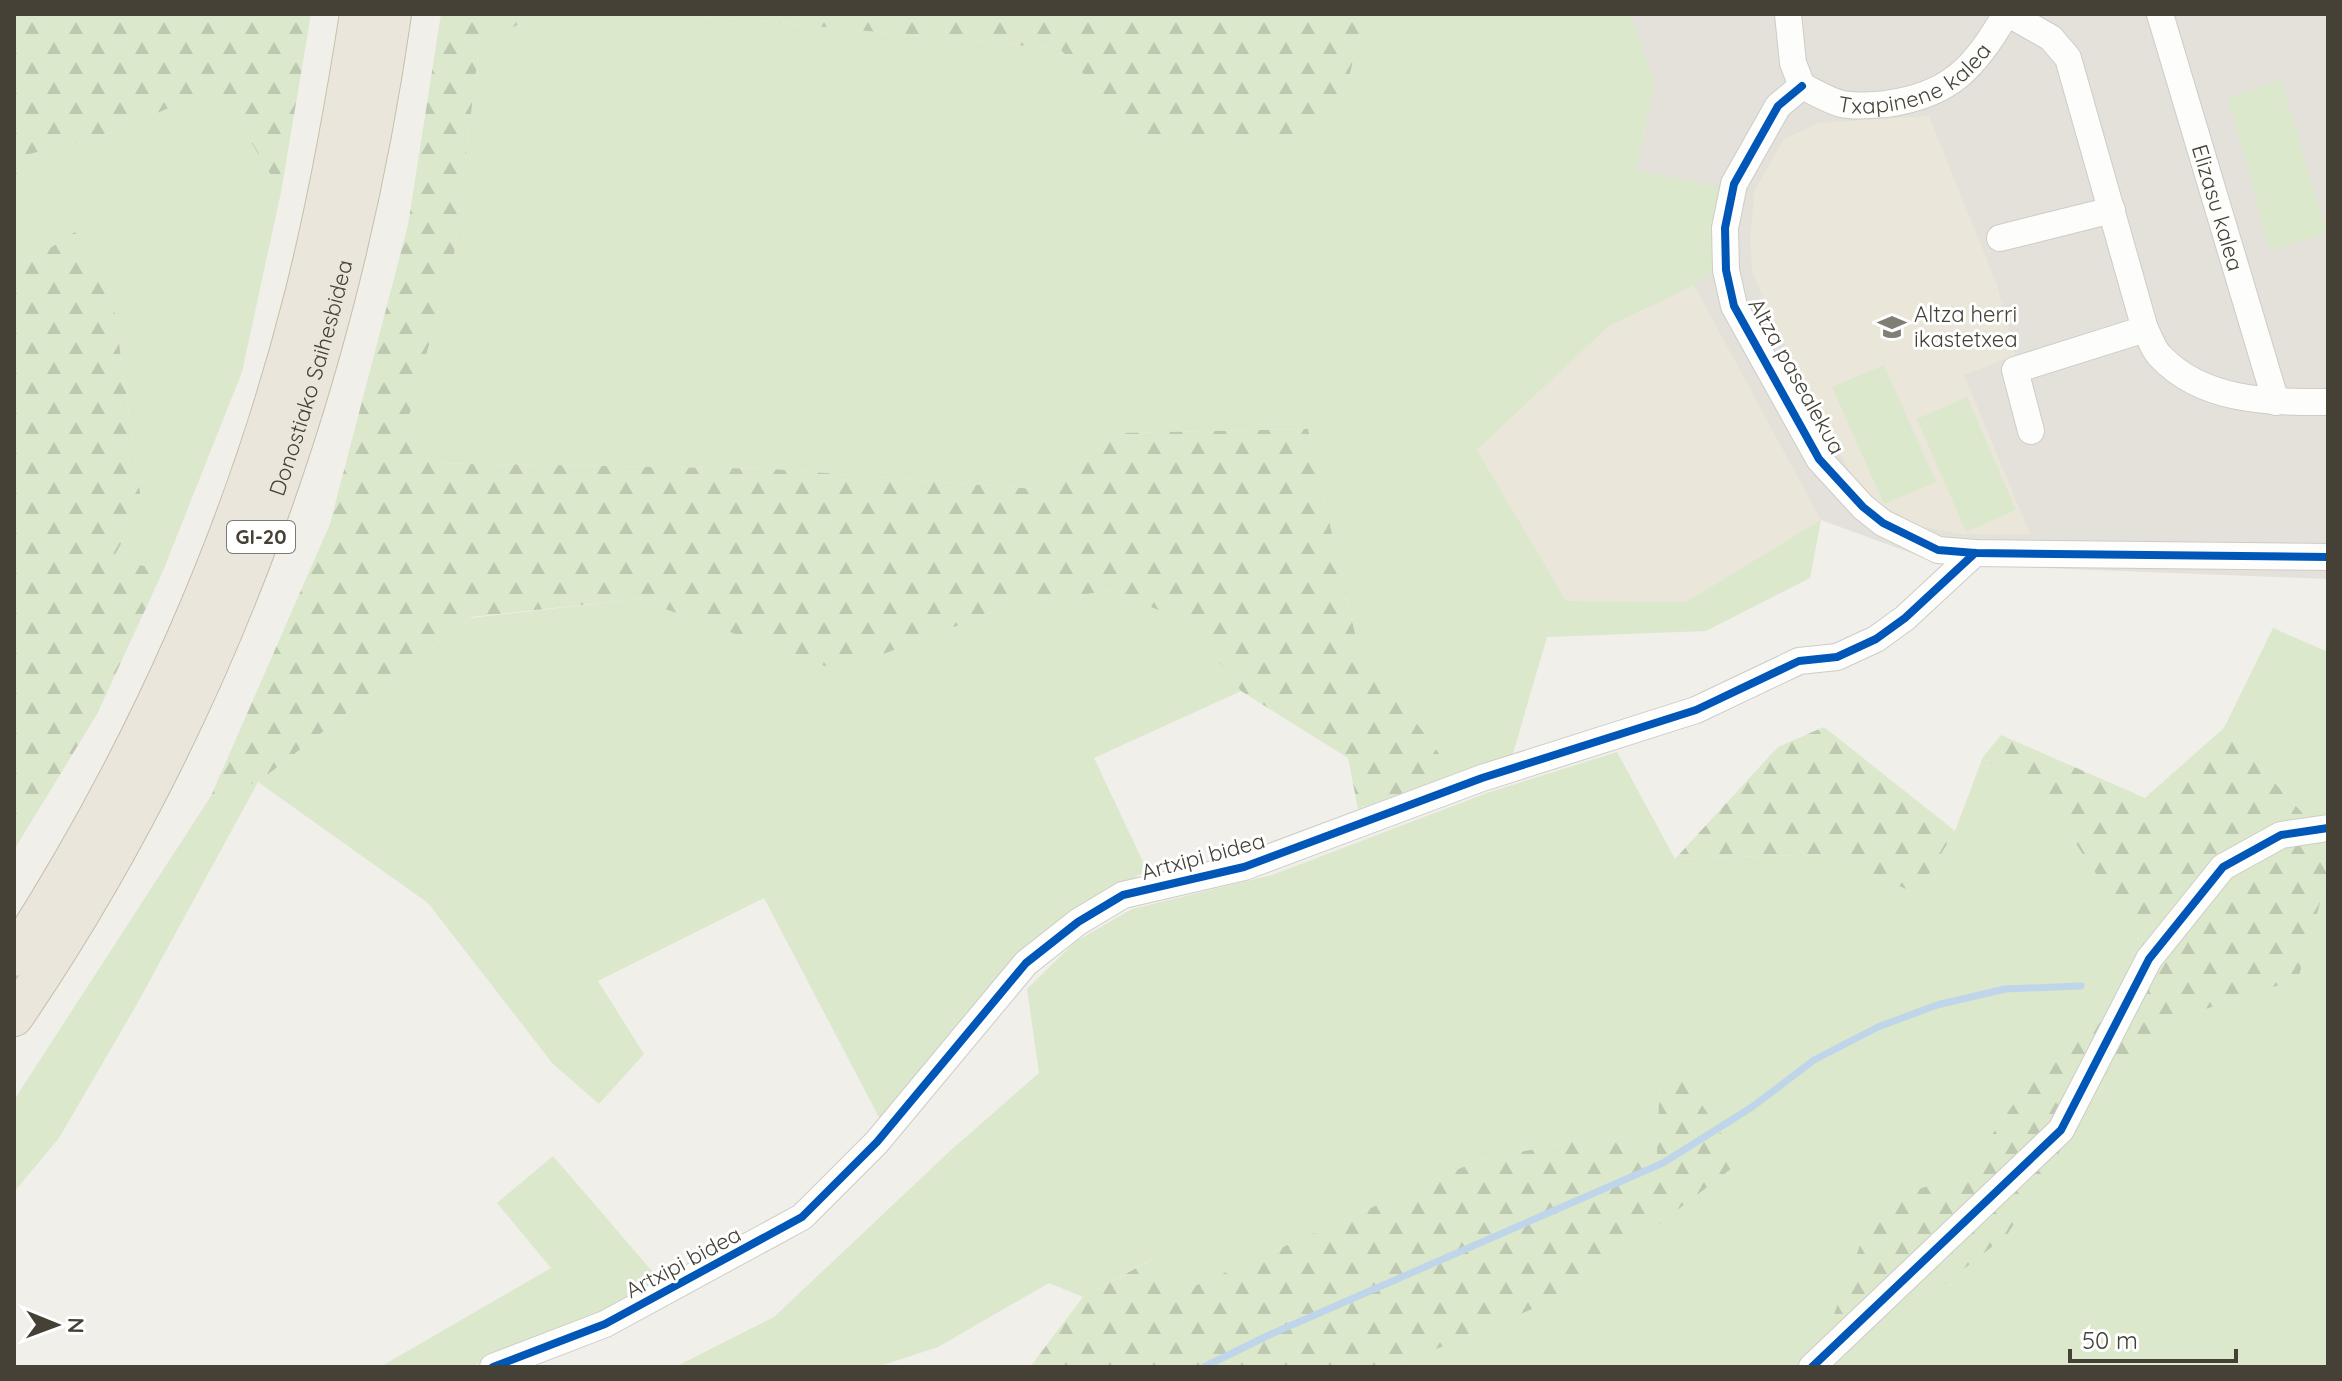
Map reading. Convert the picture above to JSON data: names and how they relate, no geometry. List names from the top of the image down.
{
  "streets": {
    "highway": ["Donostiako Saihesbidea", "GI-20"],
    "street": [
      "Txapinene kalea",
      "Elizasu kalea",
      "Altza pasealekua",
      "Artxipi bidea"
    ]
  },
  "crossings": [
    ["Txapinene kalea", "Altza pasealekua"],
    ["Altza pasealekua", "Artxipi bidea"]
  ],
  "places": {
    "school or university": ["Altza herri ikastetxea"]
  },
  "scale_bar": "50 m",
  "north": "right"
}
